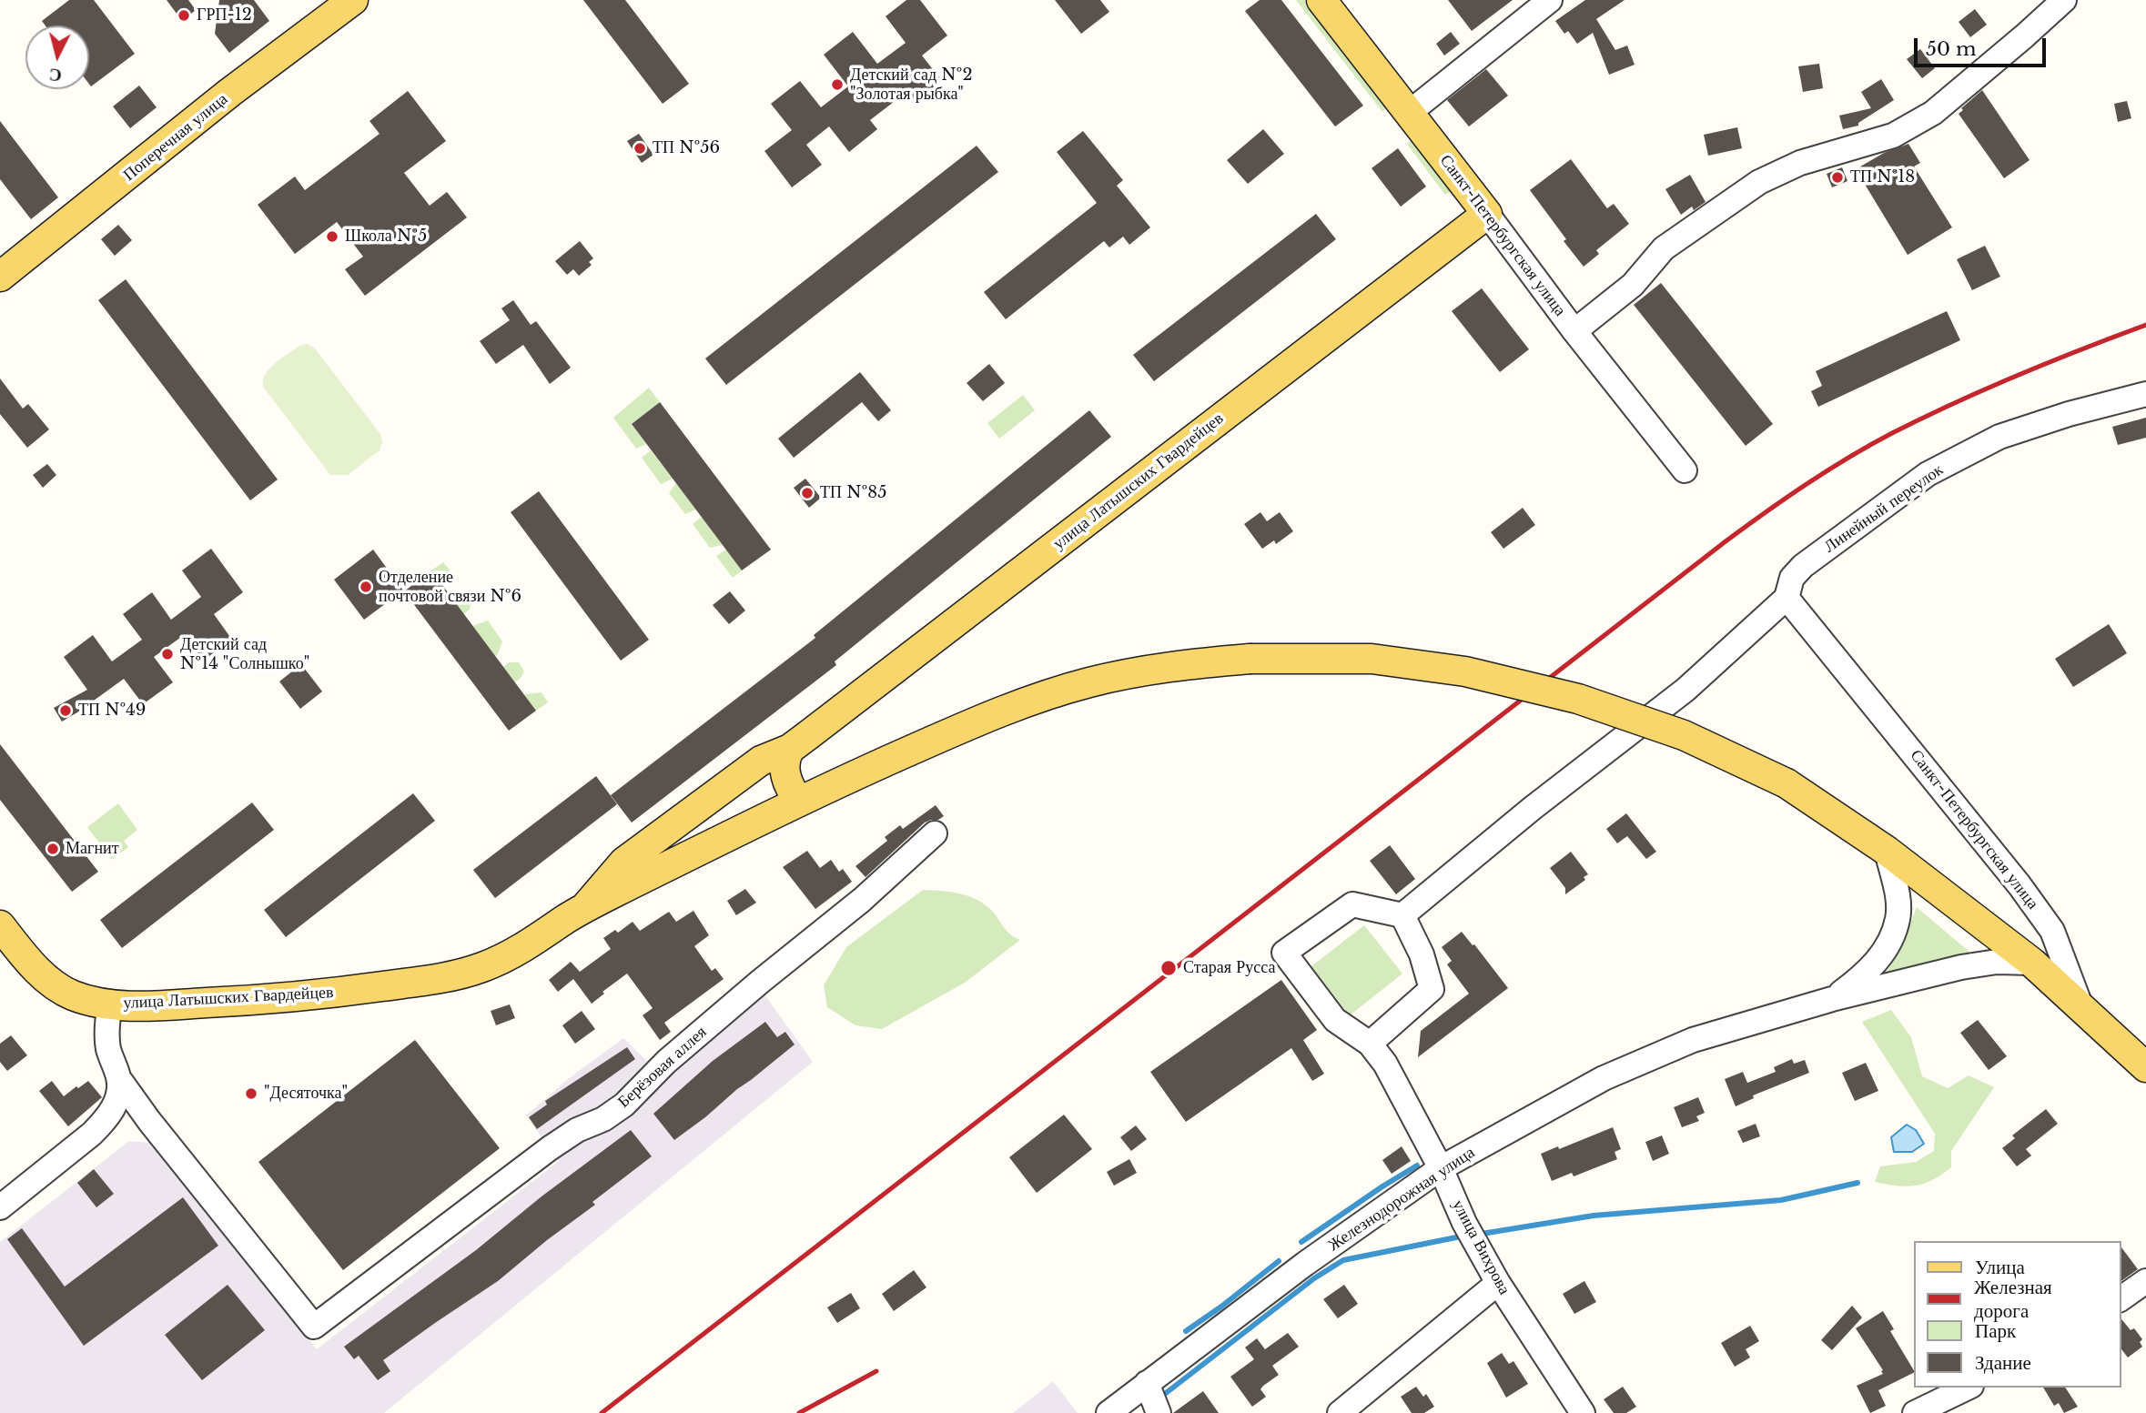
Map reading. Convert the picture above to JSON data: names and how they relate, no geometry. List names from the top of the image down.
{
  "streets": {
    "main road": ["Поперечная улица", "Санкт-Петербургская улица", "улица Латышских Гвардейцев"],
    "street": [
      "Линейный переулок",
      "Берёзовая аллея",
      "Железнодорожная улица",
      "улица Вихрова"
    ]
  },
  "crossings": [
    ["Санкт-Петербургская улица", "улица Латышских Гвардейцев"],
    ["Санкт-Петербургская улица", "Линейный переулок"],
    ["улица Латышских Гвардейцев", "Берёзовая аллея"],
    ["Железнодорожная улица", "улица Вихрова"]
  ],
  "places": [
    "ГРП-12",
    "Детский сад №2 \"Золотая рыбка\"",
    "ТП №56",
    "ТП №18",
    "Школа №5",
    "ТП №85",
    "Отделение почтовой связи №6",
    "Детский сад №14 \"Солнышко\"",
    "ТП №49",
    "Магнит",
    "Старая Русса",
    "\"Десяточка\""
  ],
  "legend": [
    "Улица",
    "Железная дорога",
    "Парк",
    "Здание"
  ],
  "scale_bar": "50 m",
  "north": "bottom"
}
